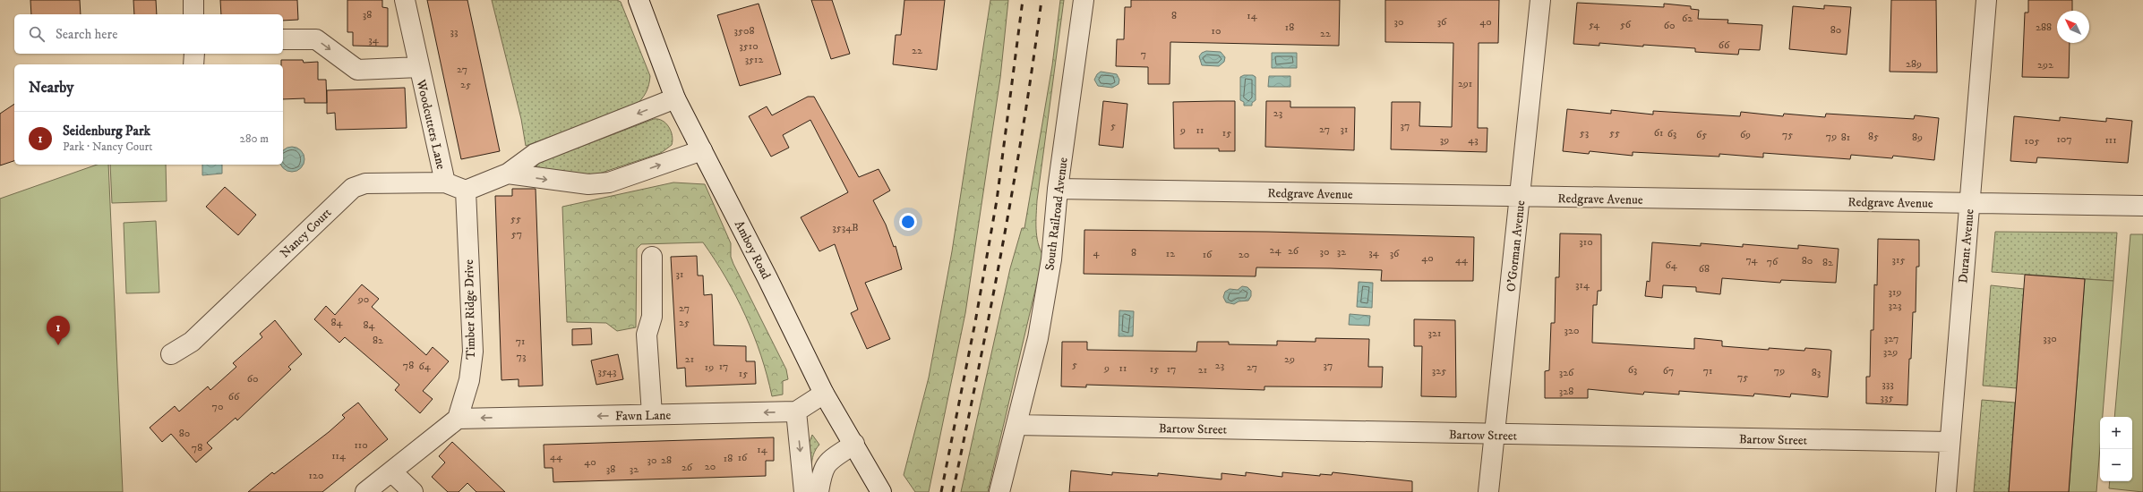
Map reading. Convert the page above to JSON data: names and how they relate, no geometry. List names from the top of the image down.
{
  "streets": {
    "street": [
      "Woodcutters Lane",
      "Redgrave Avenue",
      "South Railroad Avenue",
      "Nancy Court",
      "O'Gorman Avenue",
      "Durant Avenue",
      "Amboy Road",
      "Timber Ridge Drive",
      "Fawn Lane",
      "Bartow Street"
    ]
  },
  "crossings": [
    ["Woodcutters Lane", "Nancy Court"],
    ["Redgrave Avenue", "South Railroad Avenue"],
    ["Redgrave Avenue", "O'Gorman Avenue"],
    ["Redgrave Avenue", "Durant Avenue"],
    ["South Railroad Avenue", "Bartow Street"],
    ["Nancy Court", "Timber Ridge Drive"],
    ["O'Gorman Avenue", "Bartow Street"],
    ["Durant Avenue", "Bartow Street"],
    ["Timber Ridge Drive", "Fawn Lane"]
  ],
  "one_way": ["Woodcutters Lane", "Fawn Lane"],
  "house_numbers": [
    "38",
    "8",
    "14",
    "62",
    "30",
    "36",
    "40",
    "54",
    "56",
    "60",
    "18",
    "288",
    "80",
    "3508",
    "10",
    "33",
    "22",
    "34",
    "66",
    "3510",
    "22",
    "7",
    "3512",
    "289",
    "292",
    "27",
    "291",
    "25",
    "23",
    "5",
    "37",
    "27",
    "31",
    "9",
    "11",
    "15",
    "53",
    "55",
    "61",
    "63",
    "65",
    "69",
    "75",
    "79",
    "85",
    "81",
    "89",
    "107",
    "39",
    "43",
    "111",
    "105",
    "55",
    "3534B",
    "57",
    "310",
    "24",
    "26",
    "30",
    "32",
    "4",
    "8",
    "34",
    "12",
    "36",
    "16",
    "20",
    "40",
    "44",
    "74",
    "315",
    "80",
    "76",
    "82",
    "64",
    "68",
    "31",
    "314",
    "319",
    "90",
    "323",
    "27",
    "84",
    "25",
    "84",
    "320",
    "321",
    "327",
    "330",
    "82",
    "71",
    "329",
    "73",
    "21",
    "29",
    "5",
    "78",
    "23",
    "37",
    "64",
    "17",
    "19",
    "27",
    "9",
    "11",
    "15",
    "17",
    "21",
    "63",
    "325",
    "67",
    "71",
    "79",
    "3543",
    "326",
    "83",
    "15",
    "75",
    "60",
    "333",
    "328",
    "66",
    "335",
    "70",
    "80",
    "110",
    "78",
    "14",
    "114",
    "44",
    "16",
    "18",
    "30",
    "28",
    "40",
    "20",
    "26",
    "38",
    "32",
    "120"
  ],
  "north": "top left",
  "page": {
    "search": "Search here",
    "heading": "Nearby",
    "list": [
      {
        "mark": "1",
        "name": "Seidenburg Park",
        "note": "Park · Nancy Court",
        "value": "280 m"
      }
    ],
    "pins": "1",
    "map_buttons": ["+", "−"]
  }
}
